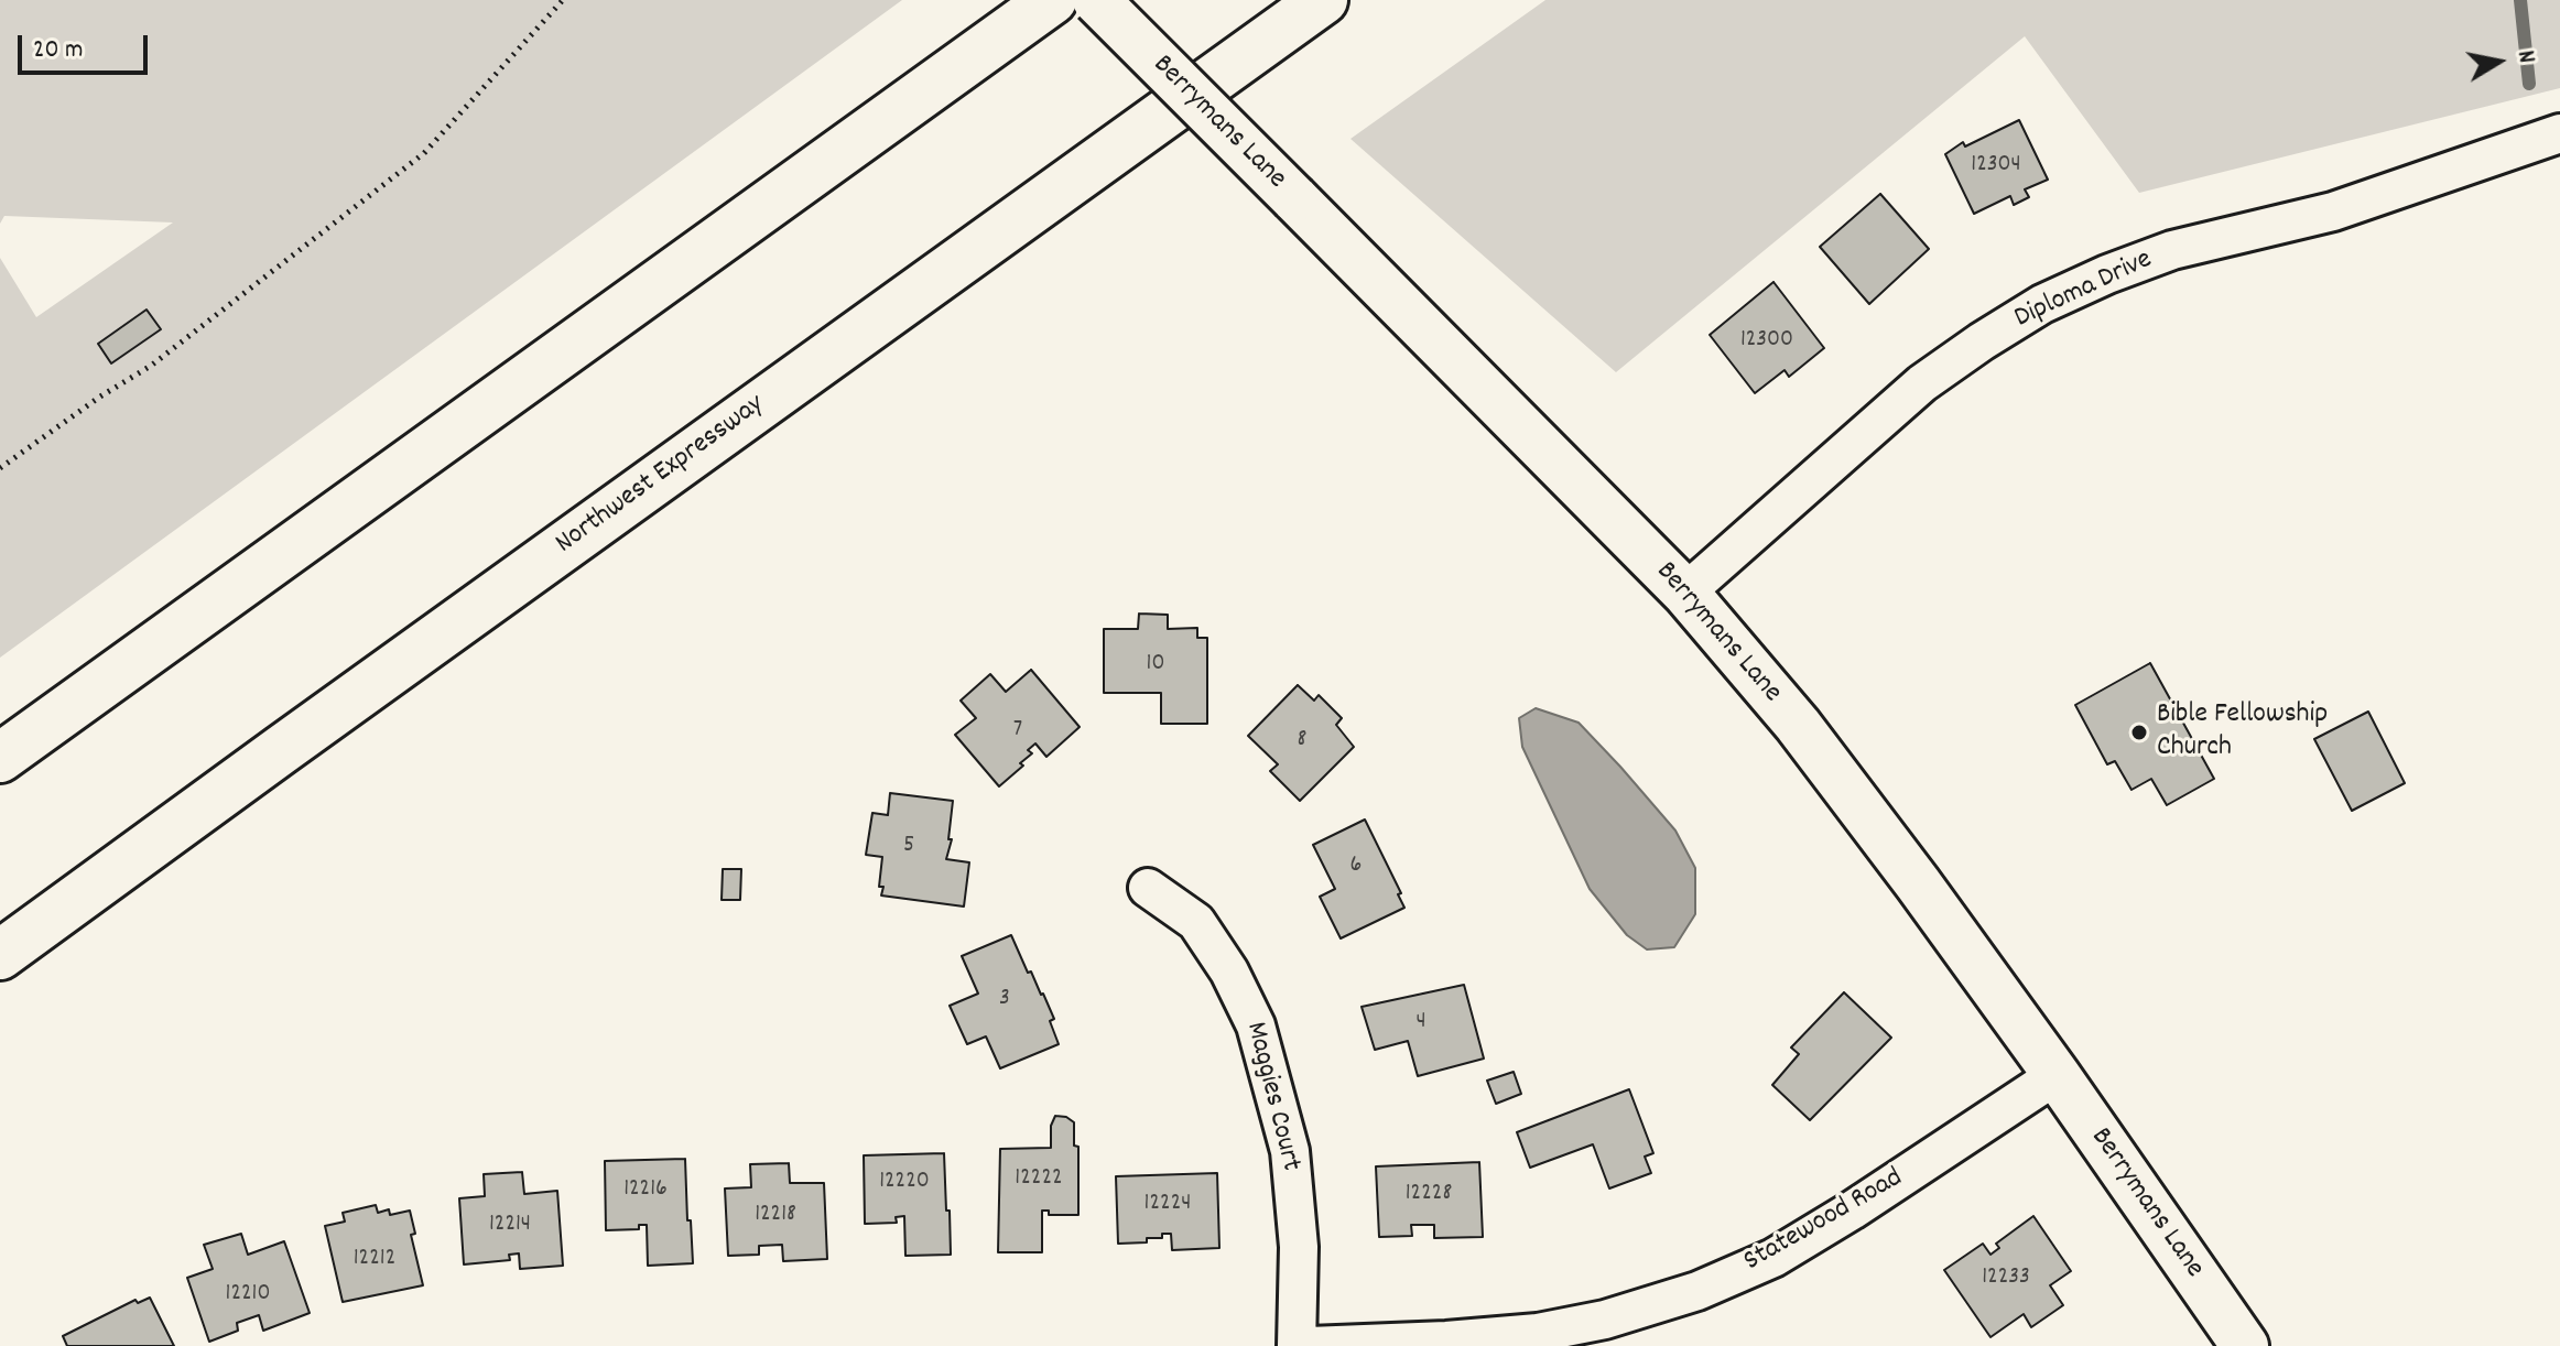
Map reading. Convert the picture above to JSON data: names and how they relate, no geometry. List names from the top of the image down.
{
  "streets": {
    "highway": ["Northwest Expressway"],
    "street": [
      "Berrymans Lane",
      "Diploma Drive",
      "Maggies Court",
      "Statewood Road"
    ]
  },
  "crossings": [
    ["Berrymans Lane", "Diploma Drive"],
    ["Berrymans Lane", "Statewood Road"]
  ],
  "places": ["Bible Fellowship Church"],
  "house_numbers": [
    "12304",
    "12300",
    "10",
    "7",
    "8",
    "5",
    "6",
    "3",
    "4",
    "12222",
    "12220",
    "12216",
    "12228",
    "12224",
    "12218",
    "12214",
    "12212",
    "12233",
    "12210"
  ],
  "scale_bar": "20 m",
  "north": "right"
}
